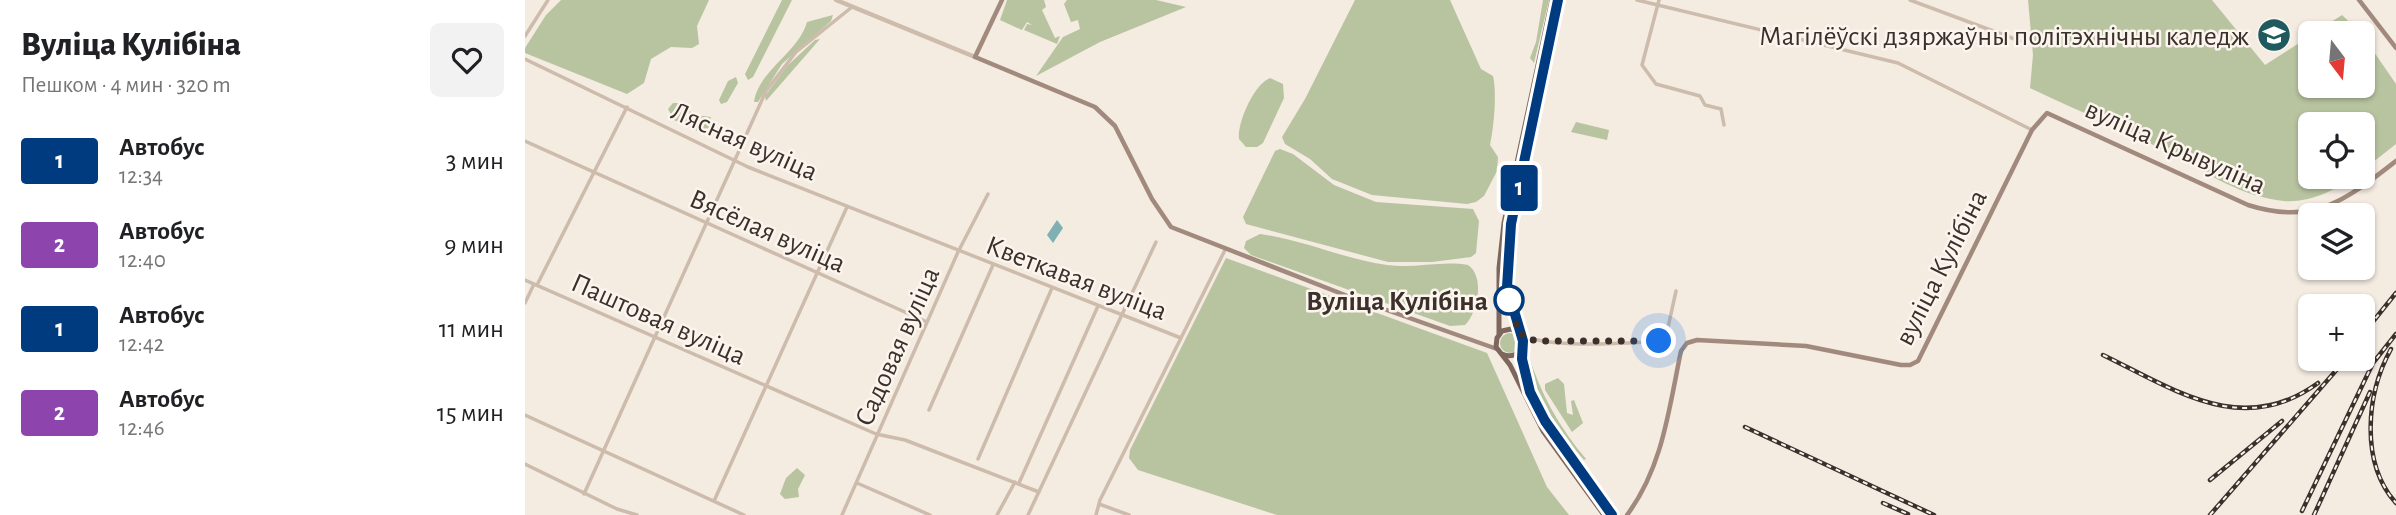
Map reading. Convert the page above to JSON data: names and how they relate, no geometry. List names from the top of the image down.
{
  "streets": {
    "main road": ["вуліца Крывуліна", "вуліца Кулібіна"],
    "street": [
      "Лясная вуліца",
      "Вясёлая вуліца",
      "Кветкавая вуліца",
      "Паштовая вуліца",
      "Садовая вуліца"
    ]
  },
  "crossings": [
    ["Лясная вуліца", "Кветкавая вуліца"],
    ["Лясная вуліца", "Садовая вуліца"],
    ["вуліца Крывуліна", "вуліца Кулібіна"],
    ["Вясёлая вуліца", "Паштовая вуліца"],
    ["Вясёлая вуліца", "Садовая вуліца"],
    ["Кветкавая вуліца", "Садовая вуліца"],
    ["Паштовая вуліца", "Садовая вуліца"]
  ],
  "places": {
    "school or university": ["Магілёўскі дзяржаўны політэхнічны каледж"],
    "other": ["Вуліца Кулібіна"]
  },
  "lines": ["bus line 1"],
  "north": "bottom",
  "page": {
    "heading": ["Вуліца Кулібіна", "Пешком · 4 мин · 320 m"],
    "on_map": "1",
    "map_buttons": "+",
    "list": [
      {
        "mark": "1",
        "name": "Автобус",
        "note": "12:34",
        "value": "3 мин"
      },
      {
        "mark": "2",
        "name": "Автобус",
        "note": "12:40",
        "value": "9 мин"
      },
      {
        "mark": "1",
        "name": "Автобус",
        "note": "12:42",
        "value": "11 мин"
      },
      {
        "mark": "2",
        "name": "Автобус",
        "note": "12:46",
        "value": "15 мин"
      }
    ]
  }
}
